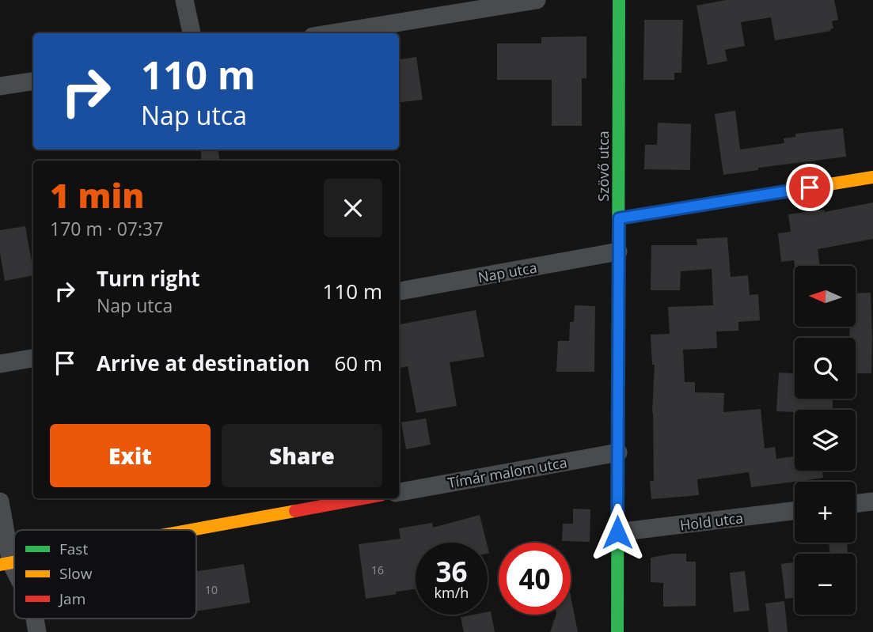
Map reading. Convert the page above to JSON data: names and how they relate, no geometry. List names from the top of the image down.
{
  "streets": {
    "street": [
      "Szövő utca",
      "Nap utca",
      "Tímár malom utca",
      "Hold utca"
    ]
  },
  "crossings": [
    ["Szövő utca", "Nap utca"],
    ["Szövő utca", "Tímár malom utca"],
    ["Szövő utca", "Hold utca"]
  ],
  "house_numbers": ["16", "10"],
  "legend": ["Fast", "Slow", "Jam"],
  "north": "left",
  "page": {
    "turn": ["110 m", "Nap utca"],
    "heading": ["1 min", "170 m · 07:37"],
    "list": [
      {
        "name": "Turn right",
        "note": "Nap utca",
        "value": "110 m"
      },
      {
        "name": "Arrive at destination",
        "value": "60 m"
      }
    ],
    "map_buttons": ["+", "−"],
    "buttons": ["Exit", "Share"],
    "speed": "36 km/h",
    "limit": "40"
  }
}
